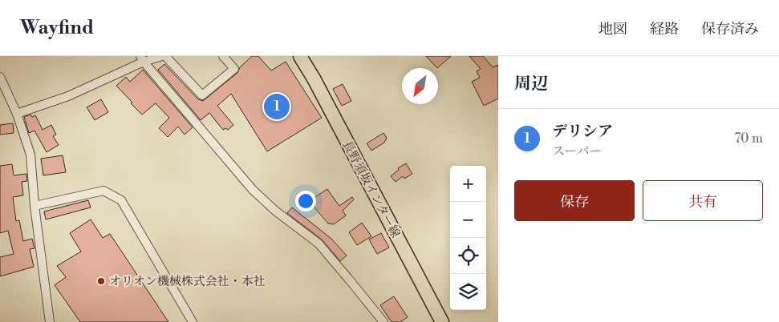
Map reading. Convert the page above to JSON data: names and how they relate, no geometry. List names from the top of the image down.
{
  "streets": {
    "main road": ["長野須坂インター線"]
  },
  "places": ["オリオン機械株式会社・本社"],
  "north": "bottom left",
  "page": {
    "header": "Wayfind",
    "nav": ["地図", "経路", "保存済み"],
    "heading": "周辺",
    "pins": "1",
    "list": [
      {
        "mark": "1",
        "name": "デリシア",
        "note": "スーパー",
        "value": "70 m"
      }
    ],
    "map_buttons": ["+", "−"],
    "buttons": ["保存", "共有"]
  }
}
